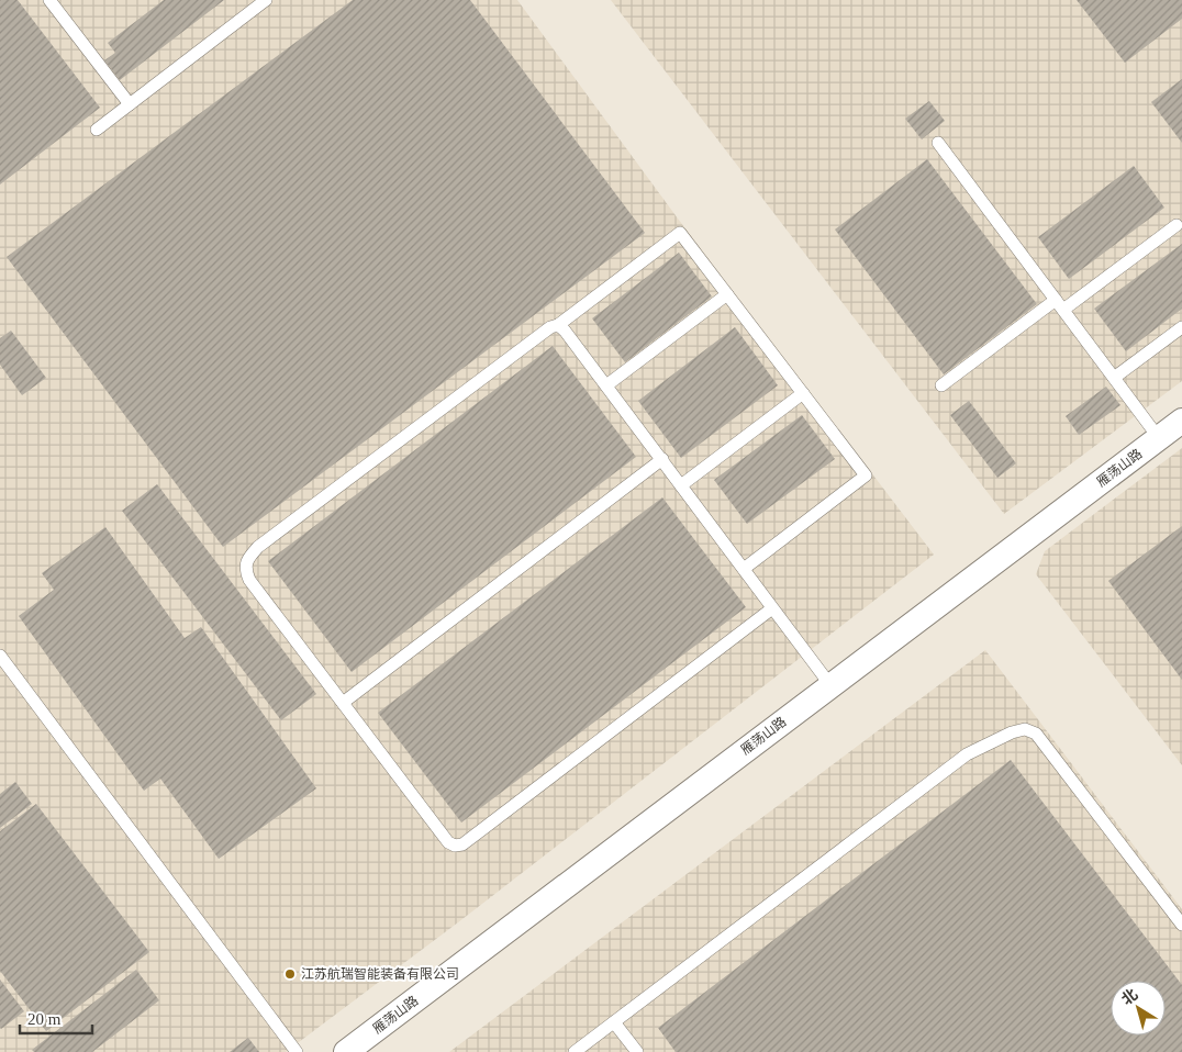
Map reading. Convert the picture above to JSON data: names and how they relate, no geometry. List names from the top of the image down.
{
  "streets": {
    "street": ["雁荡山路"]
  },
  "places": ["江苏航瑞智能装备有限公司"],
  "scale_bar": "20 m",
  "north": "top left"
}
